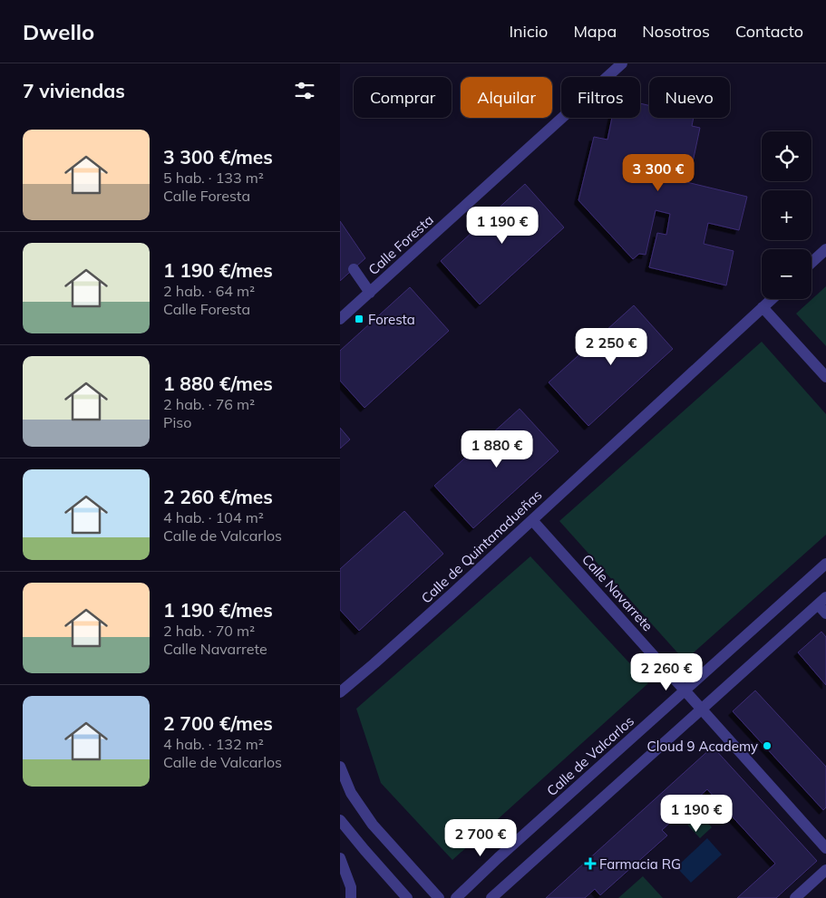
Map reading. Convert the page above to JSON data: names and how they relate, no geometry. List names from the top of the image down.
{
  "streets": {
    "street": [
      "Calle Foresta",
      "Calle de Quintanadueñas",
      "Calle Navarrete",
      "Calle de Valcarlos"
    ]
  },
  "crossings": [
    ["Calle de Quintanadueñas", "Calle Navarrete"],
    ["Calle Navarrete", "Calle de Valcarlos"]
  ],
  "places": {
    "transit": ["Foresta"],
    "other": ["Cloud 9 Academy"],
    "health": ["Farmacia RG"]
  },
  "page": {
    "header": "Dwello",
    "nav": [
      "Inicio",
      "Mapa",
      "Nosotros",
      "Contacto"
    ],
    "heading": "7 viviendas",
    "chip": [
      "Comprar",
      "Alquilar",
      "Filtros",
      "Nuevo"
    ],
    "list": [
      {
        "name": "3 300 €/mes",
        "note": "5 hab. · 133 m² · Calle Foresta"
      },
      {
        "name": "1 190 €/mes",
        "note": "2 hab. · 64 m² · Calle Foresta"
      },
      {
        "name": "1 880 €/mes",
        "note": "2 hab. · 76 m² · Piso"
      },
      {
        "name": "2 260 €/mes",
        "note": "4 hab. · 104 m² · Calle de Valcarlos"
      },
      {
        "name": "1 190 €/mes",
        "note": "2 hab. · 70 m² · Calle Navarrete"
      },
      {
        "name": "2 700 €/mes",
        "note": "4 hab. · 132 m² · Calle de Valcarlos"
      }
    ],
    "map_buttons": ["+", "−"],
    "price": [
      "3 300 €",
      "1 190 €",
      "2 250 €",
      "1 880 €",
      "2 260 €",
      "1 190 €",
      "2 700 €"
    ]
  }
}
